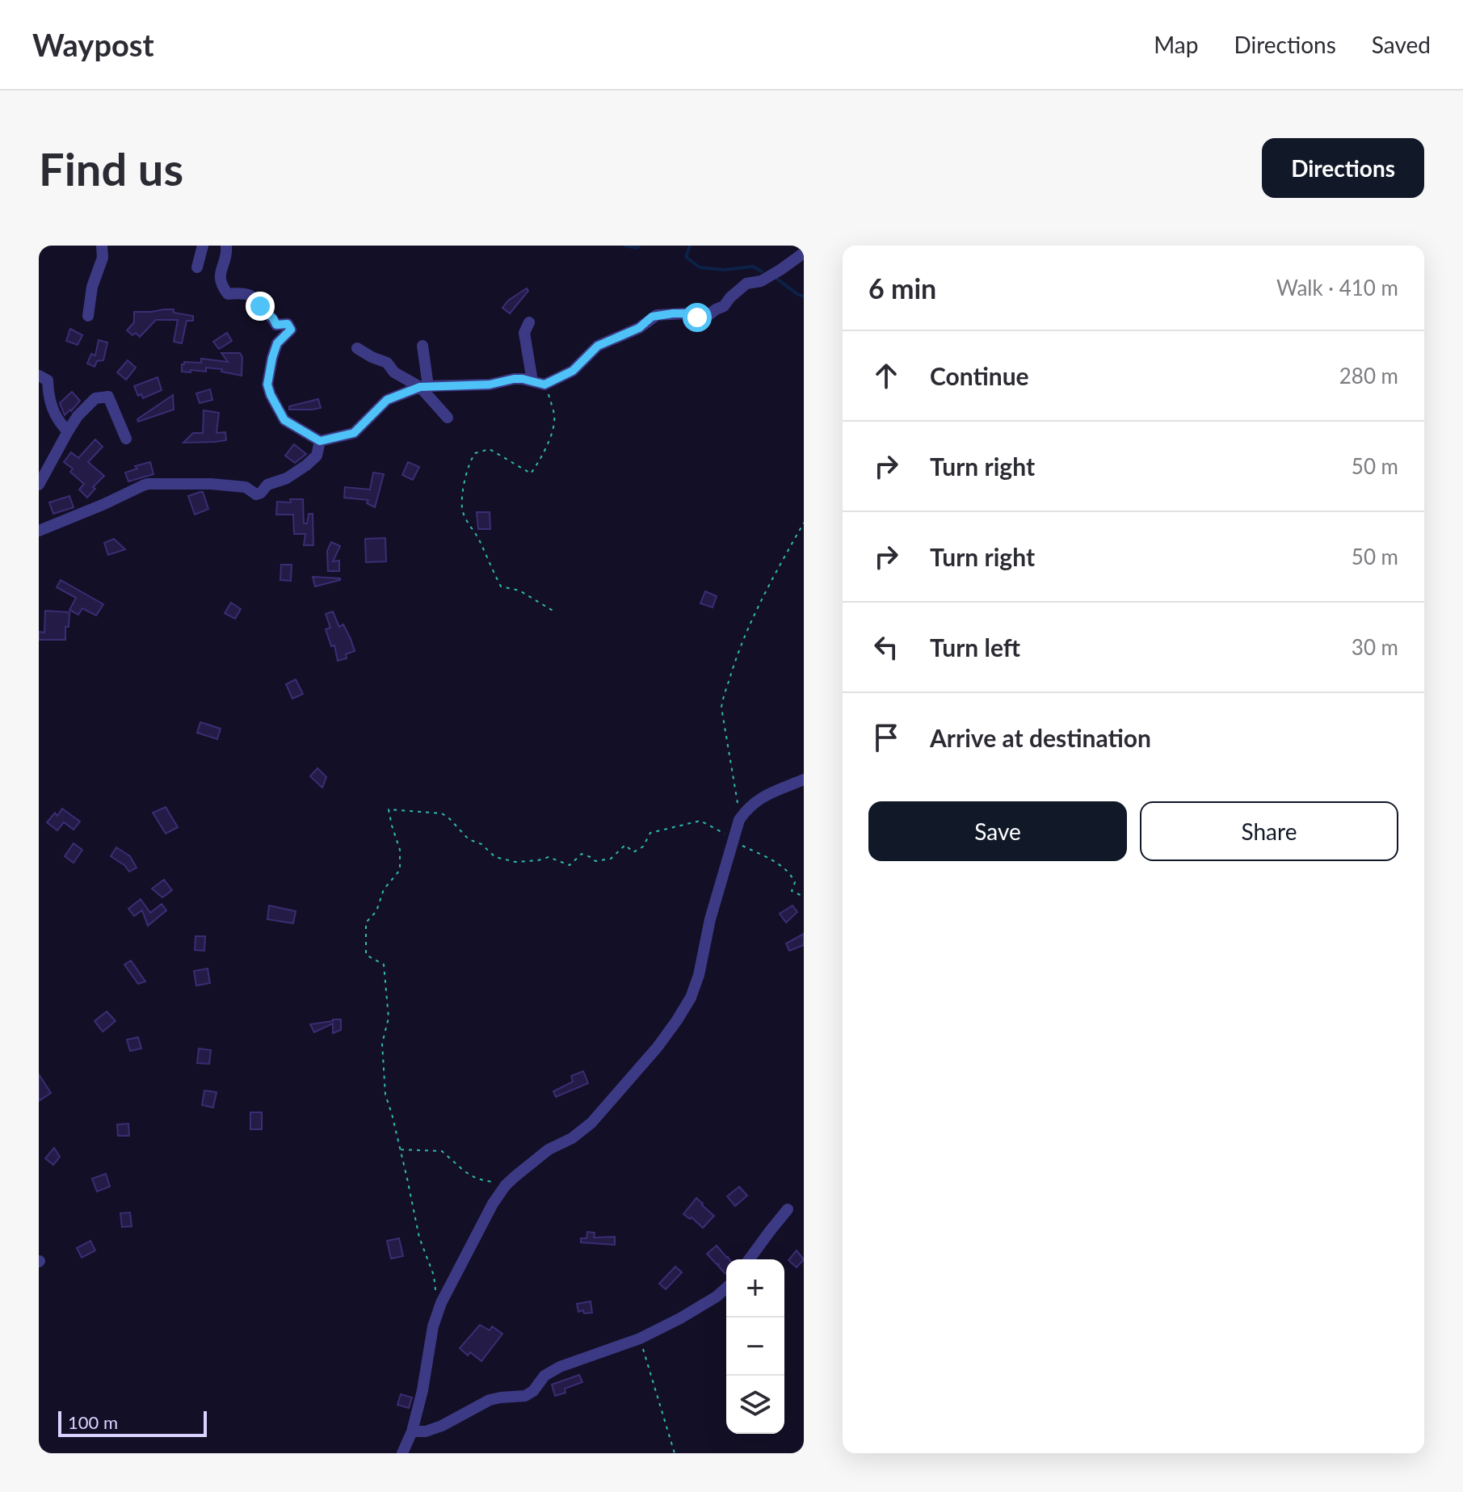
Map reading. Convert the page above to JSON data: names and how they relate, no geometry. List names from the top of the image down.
{
  "scale_bar": "100 m",
  "page": {
    "header": "Waypost",
    "nav": ["Map", "Directions", "Saved"],
    "buttons": [
      "Directions",
      ["Save", "Share"]
    ],
    "title": "Find us",
    "heading": ["6 min", "Walk · 410 m"],
    "list": [
      ["Continue", "280 m"],
      ["Turn right", "50 m"],
      ["Turn right", "50 m"],
      ["Turn left", "30 m"],
      "Arrive at destination"
    ],
    "map_buttons": ["+", "−"],
    "scale": "100 m"
  }
}
